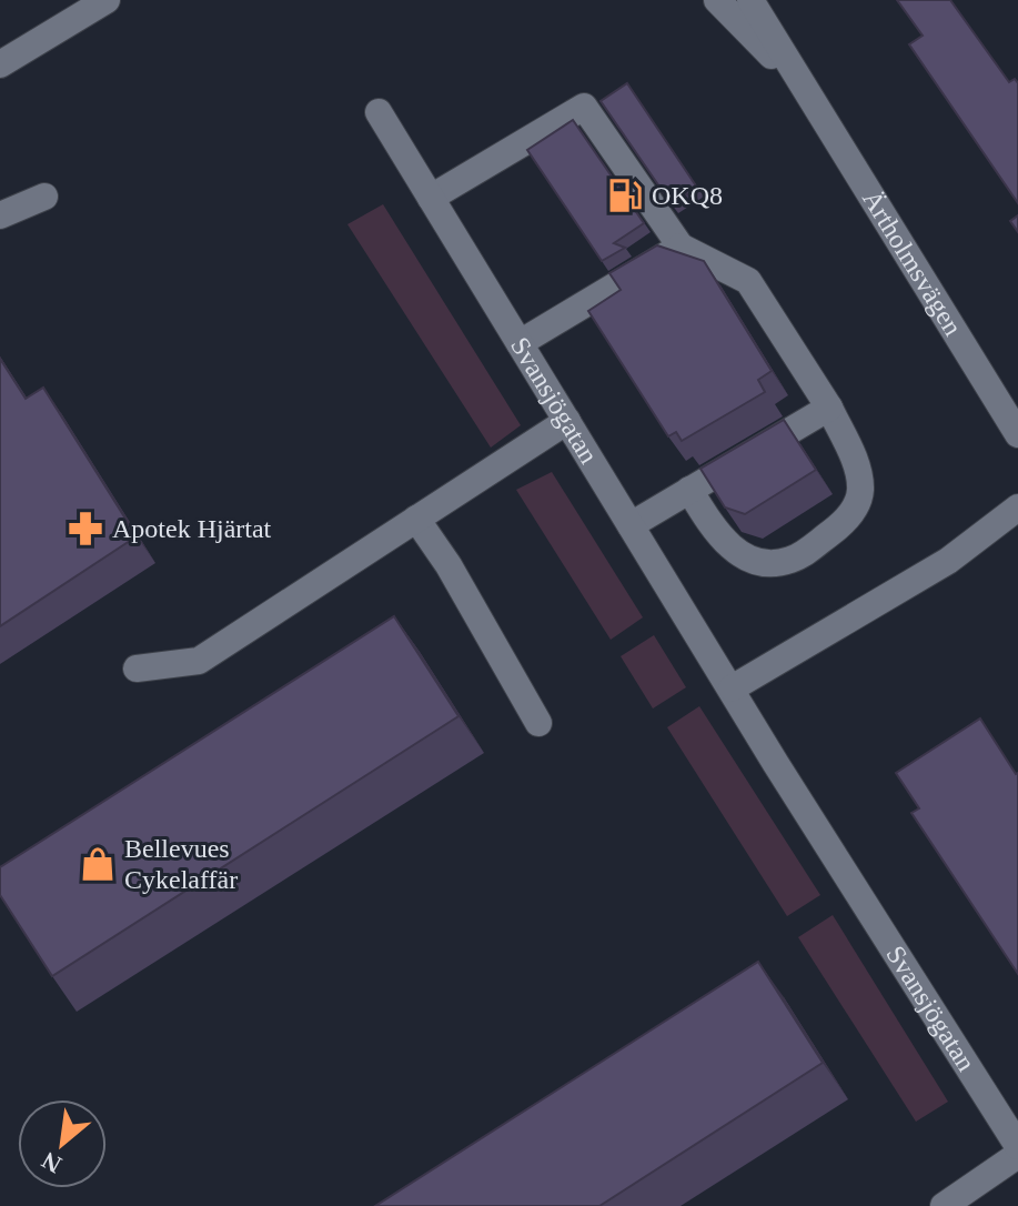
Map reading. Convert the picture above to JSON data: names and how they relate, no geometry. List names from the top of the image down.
{
  "streets": {
    "street": ["Ärtholmsvägen", "Svansjögatan"]
  },
  "places": {
    "fuel station": ["OKQ8"],
    "pharmacy": ["Apotek Hjärtat"],
    "shop": ["Bellevues Cykelaffär"]
  },
  "north": "bottom left"
}
